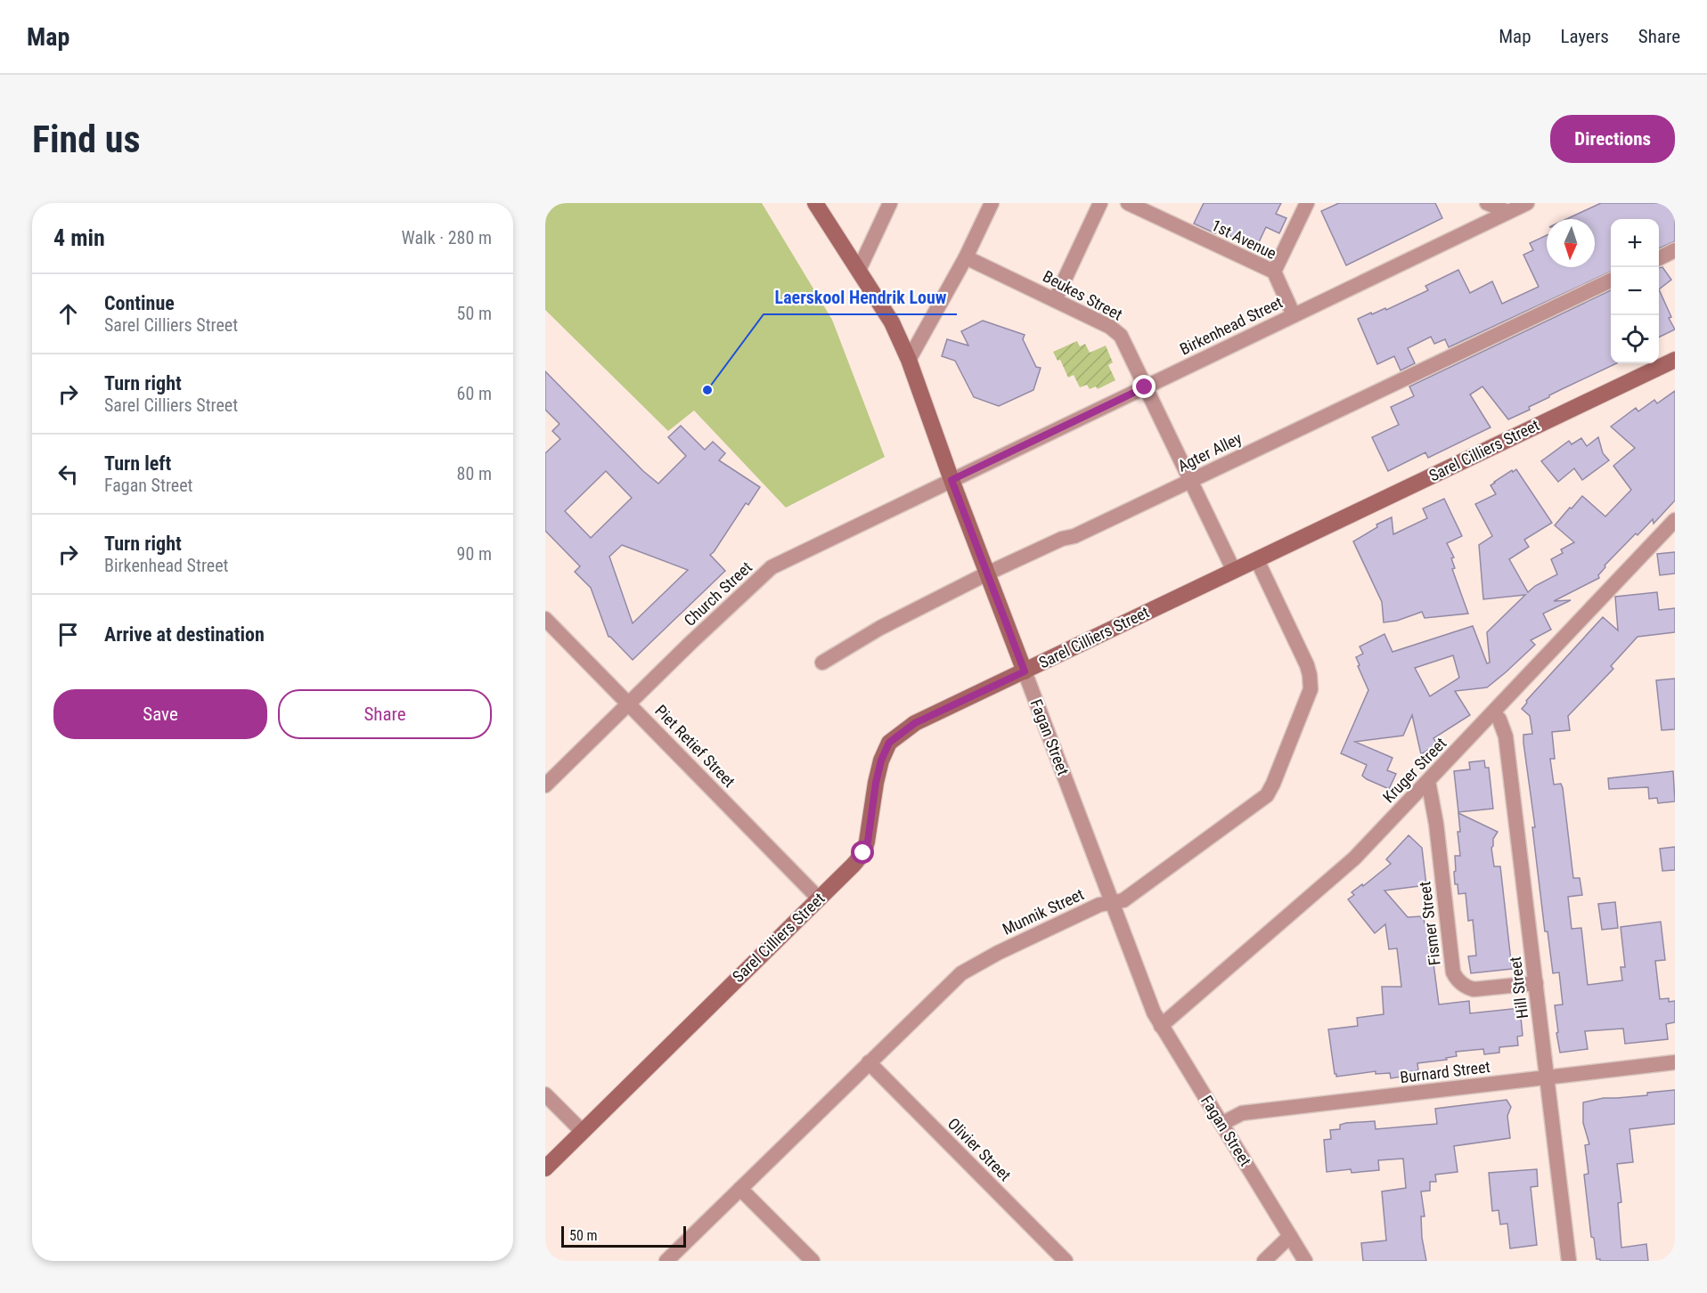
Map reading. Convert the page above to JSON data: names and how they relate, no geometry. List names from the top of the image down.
{
  "streets": {
    "street": [
      "1st Avenue",
      "Beukes Street",
      "Birkenhead Street",
      "Sarel Cilliers Street",
      "Agter Alley",
      "Church Street",
      "Fagan Street",
      "Piet Retief Street",
      "Kruger Street",
      "Munnik Street",
      "Fismer Street",
      "Hill Street",
      "Burnard Street",
      "Olivier Street"
    ]
  },
  "crossings": [
    ["1st Avenue", "Birkenhead Street"],
    ["Beukes Street", "Birkenhead Street"],
    ["Beukes Street", "Sarel Cilliers Street"],
    ["Beukes Street", "Agter Alley"],
    ["Birkenhead Street", "Church Street"],
    ["Birkenhead Street", "Fagan Street"],
    ["Sarel Cilliers Street", "Fagan Street"],
    ["Sarel Cilliers Street", "Piet Retief Street"],
    ["Sarel Cilliers Street", "Munnik Street"],
    ["Agter Alley", "Fagan Street"],
    ["Church Street", "Fagan Street"],
    ["Church Street", "Piet Retief Street"],
    ["Fagan Street", "Kruger Street"],
    ["Fagan Street", "Munnik Street"],
    ["Fagan Street", "Burnard Street"],
    ["Kruger Street", "Fismer Street"],
    ["Kruger Street", "Hill Street"],
    ["Munnik Street", "Olivier Street"],
    ["Fismer Street", "Hill Street"],
    ["Hill Street", "Burnard Street"]
  ],
  "places": ["Laerskool Hendrik Louw"],
  "scale_bar": "50 m",
  "north": "bottom",
  "page": {
    "header": "Map",
    "nav": ["Map", "Layers", "Share"],
    "buttons": [
      "Directions",
      ["Save", "Share"]
    ],
    "title": "Find us",
    "heading": ["4 min", "Walk · 280 m"],
    "map_buttons": ["+", "−"],
    "list": [
      ["Continue", "Sarel Cilliers Street", "50 m"],
      ["Turn right", "Sarel Cilliers Street", "60 m"],
      ["Turn left", "Fagan Street", "80 m"],
      ["Turn right", "Birkenhead Street", "90 m"],
      "Arrive at destination"
    ],
    "scale": "50 m"
  }
}
